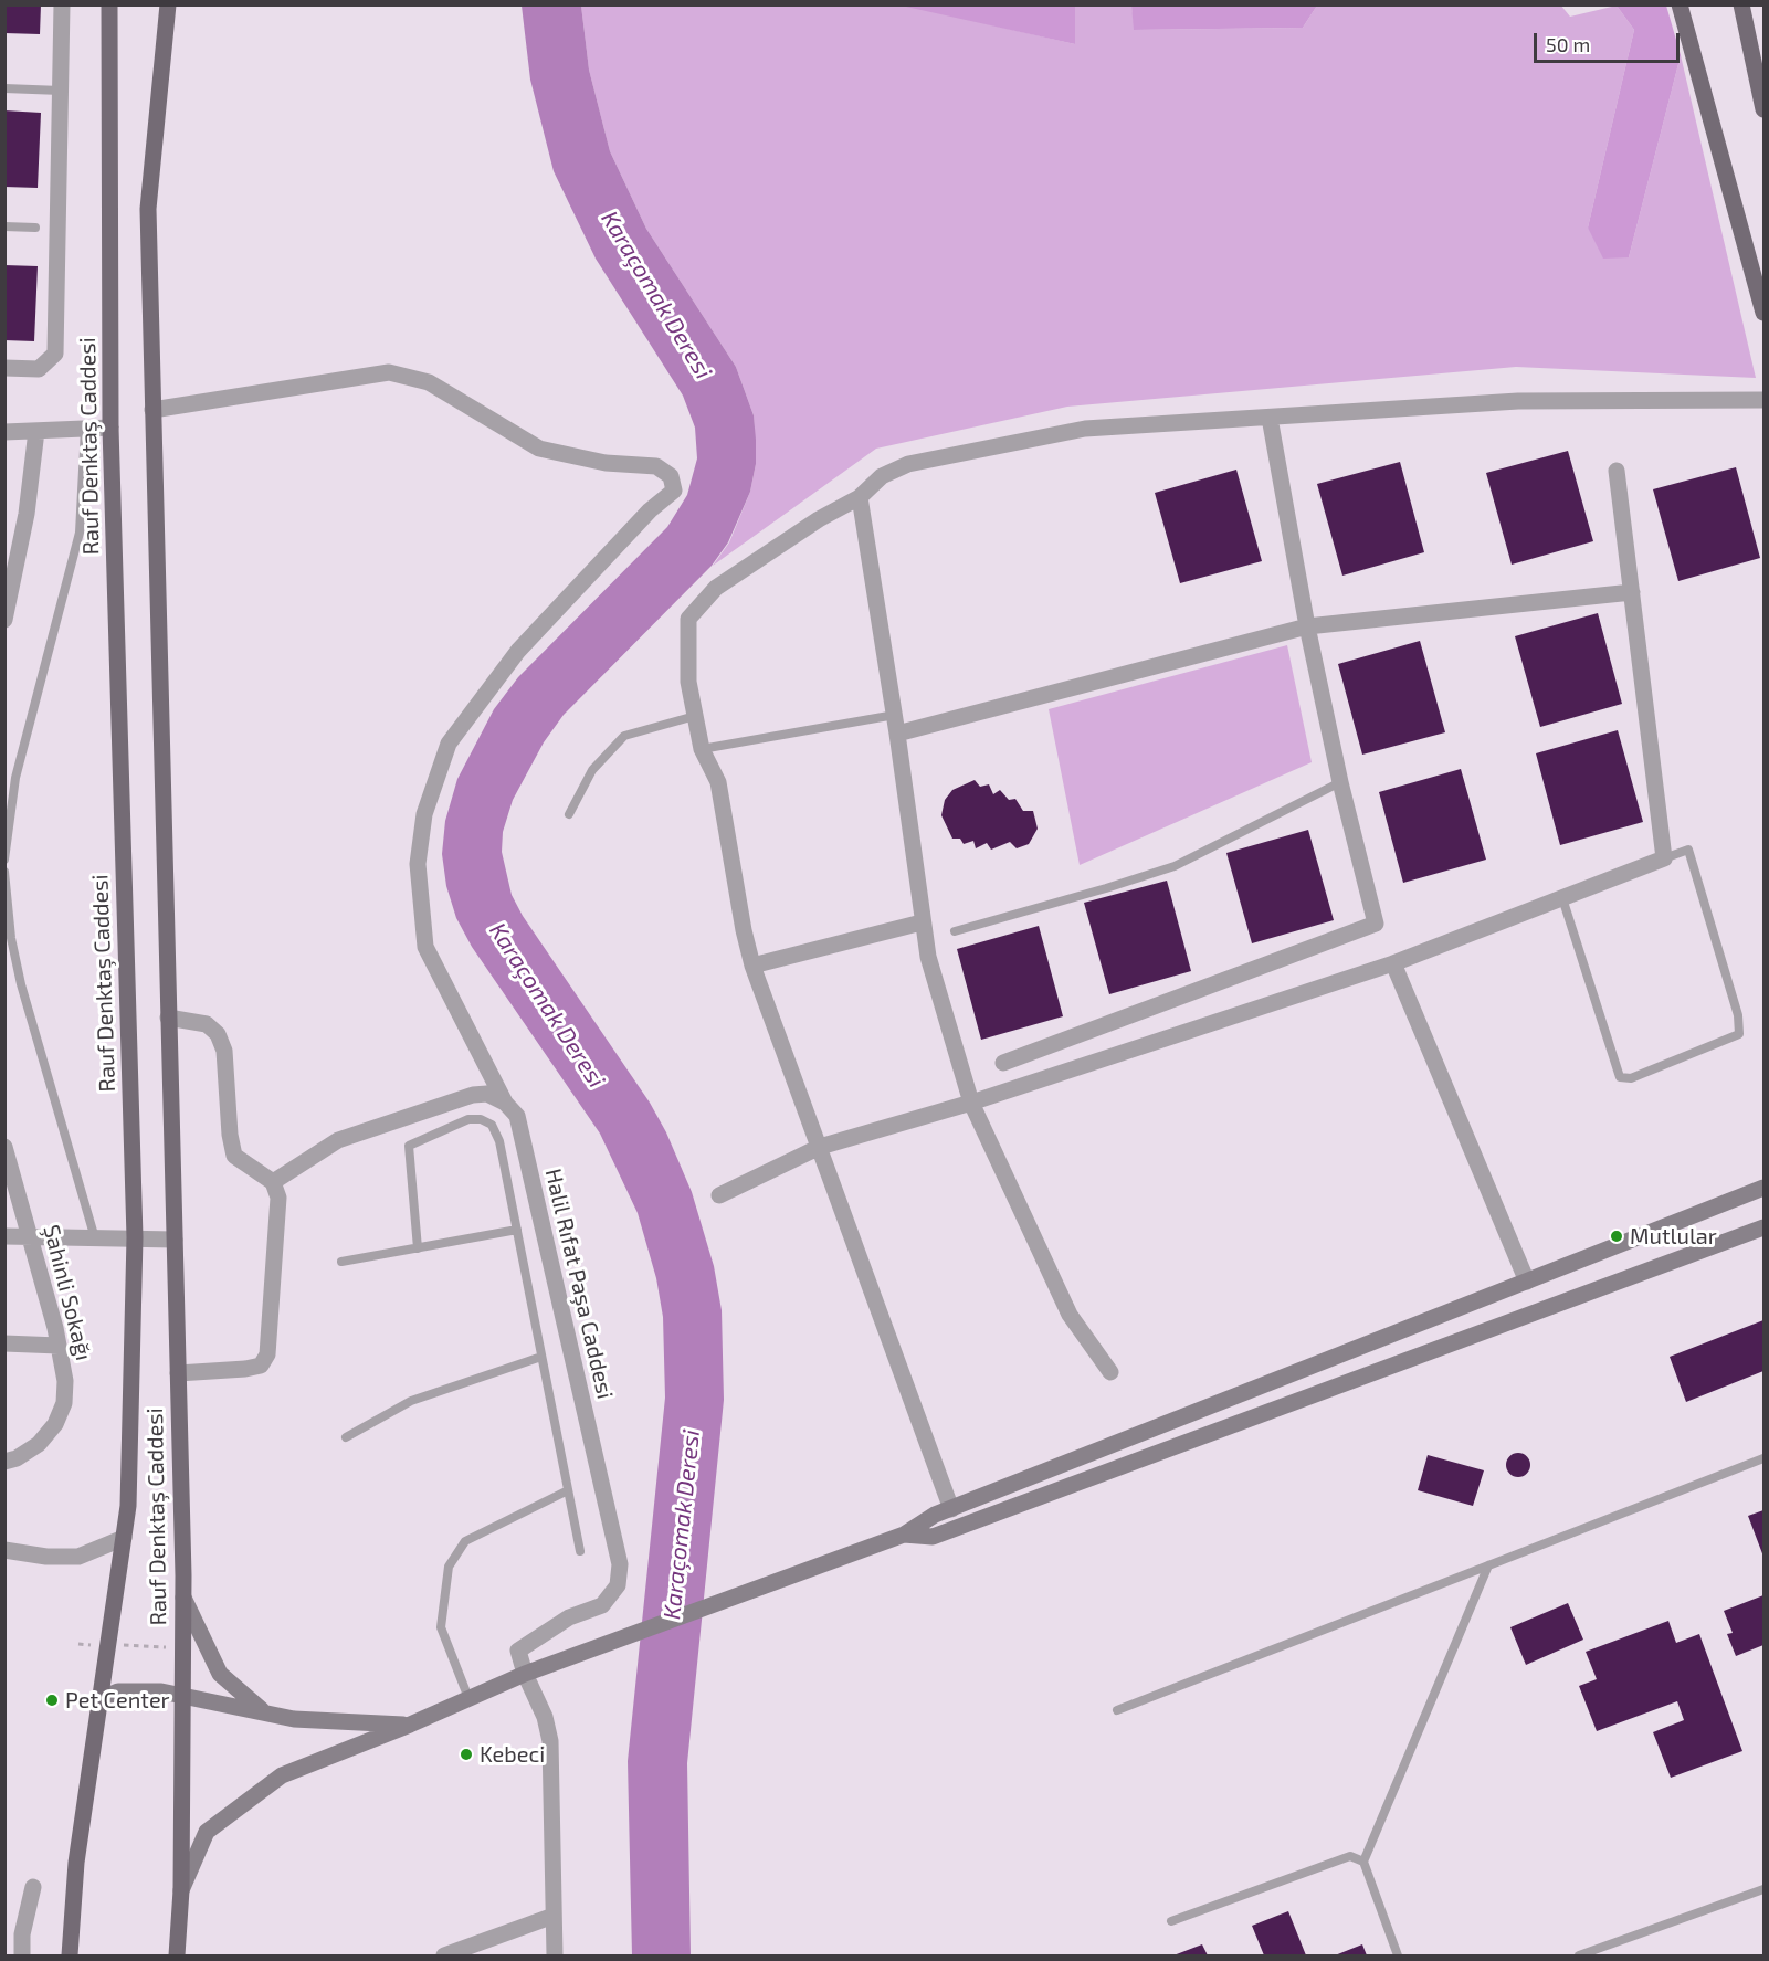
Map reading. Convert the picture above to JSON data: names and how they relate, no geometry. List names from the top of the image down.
{
  "streets": {
    "main road": ["Rauf Denktaş Caddesi"],
    "street": ["Halil Rıfat Paşa Caddesi", "Şahinli Sokağı"]
  },
  "water": ["Karaçomak Deresi"],
  "places": ["Mutlular", "Pet Center", "Kebeci"],
  "scale_bar": "50 m"
}
